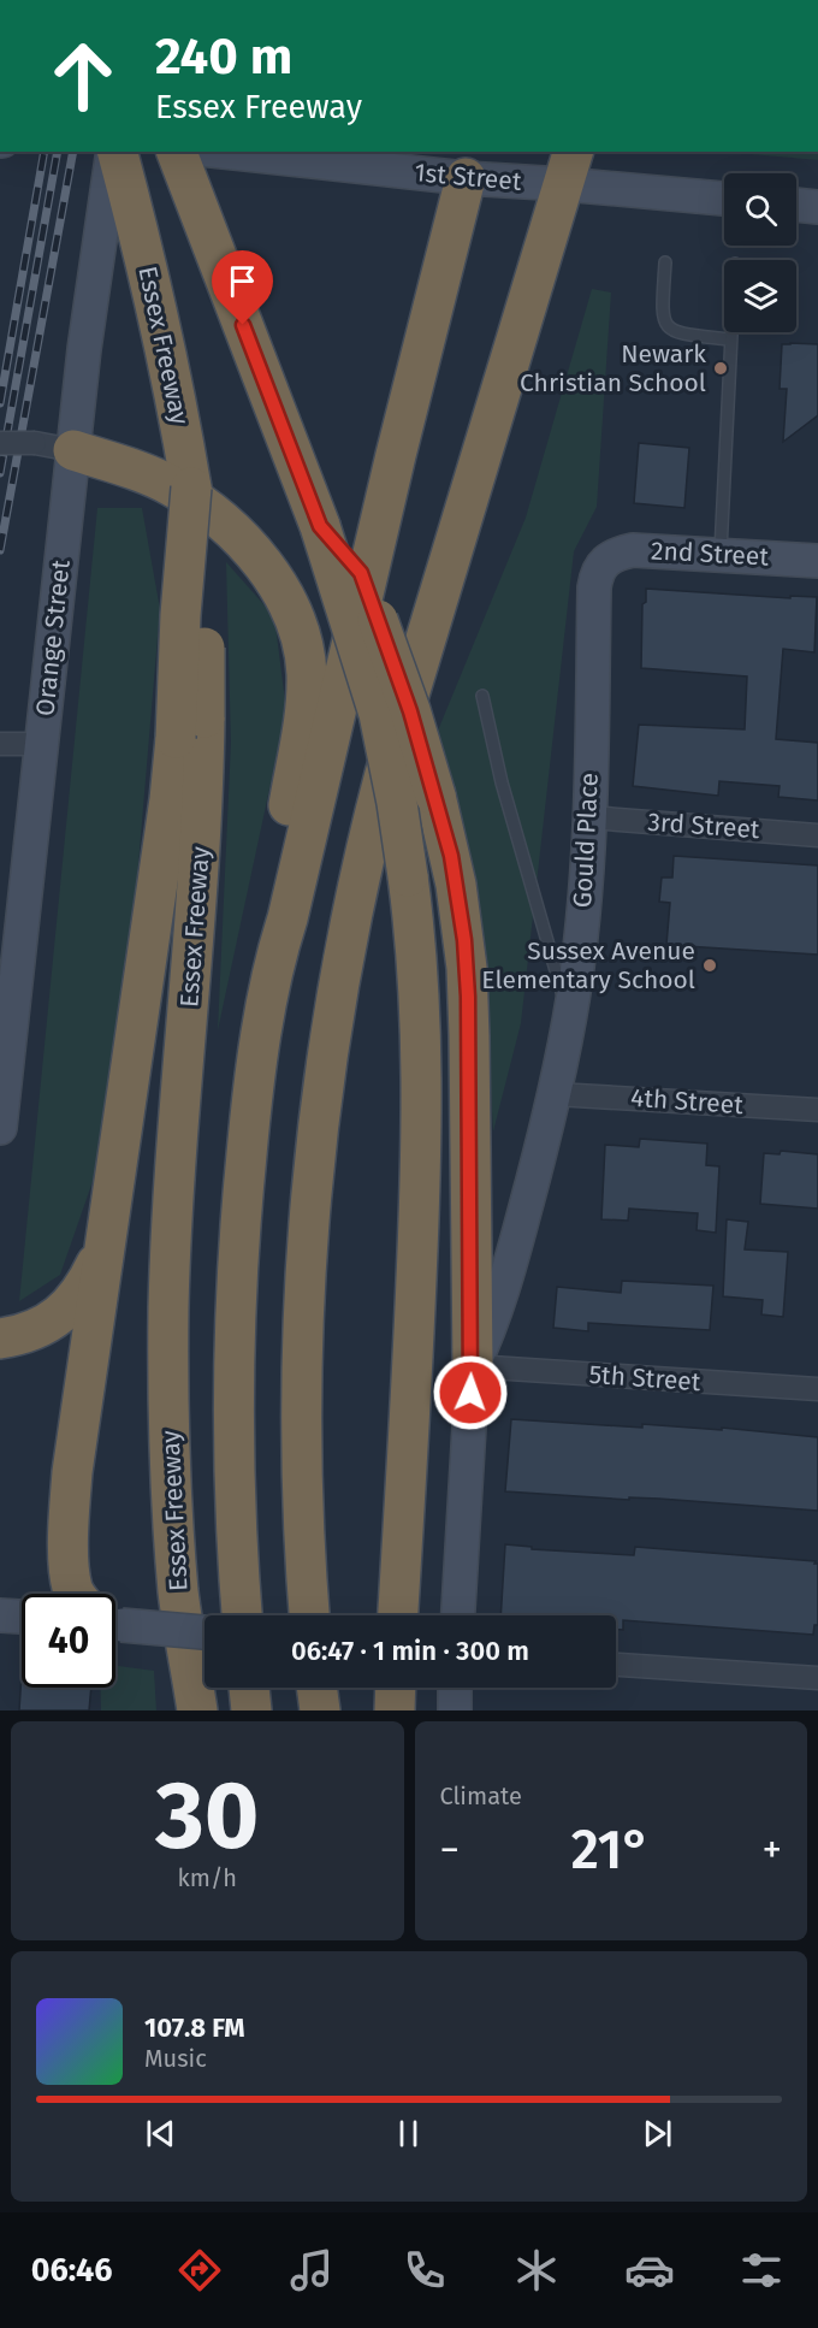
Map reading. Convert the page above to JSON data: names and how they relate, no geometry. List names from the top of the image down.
{
  "streets": {
    "highway": ["Essex Freeway"],
    "main road": [
      "1st Street",
      "2nd Street",
      "Orange Street",
      "Gould Place"
    ],
    "street": ["3rd Street", "4th Street", "5th Street"]
  },
  "crossings": [
    ["2nd Street", "Gould Place"],
    ["3rd Street", "Gould Place"],
    ["Gould Place", "4th Street"],
    ["Gould Place", "5th Street"]
  ],
  "places": ["Newark Christian School", "Sussex Avenue Elementary School"],
  "page": {
    "turn": ["240 m", "Essex Freeway"],
    "limit": "40",
    "trip": "06:47 · 1 min · 300 m",
    "tile": [
      ["30", "km/h"],
      "Climate"
    ],
    "heat": ["−", "21°", "+"],
    "song": ["107.8 FM", "Music"],
    "tabs": "06:46"
  }
}
